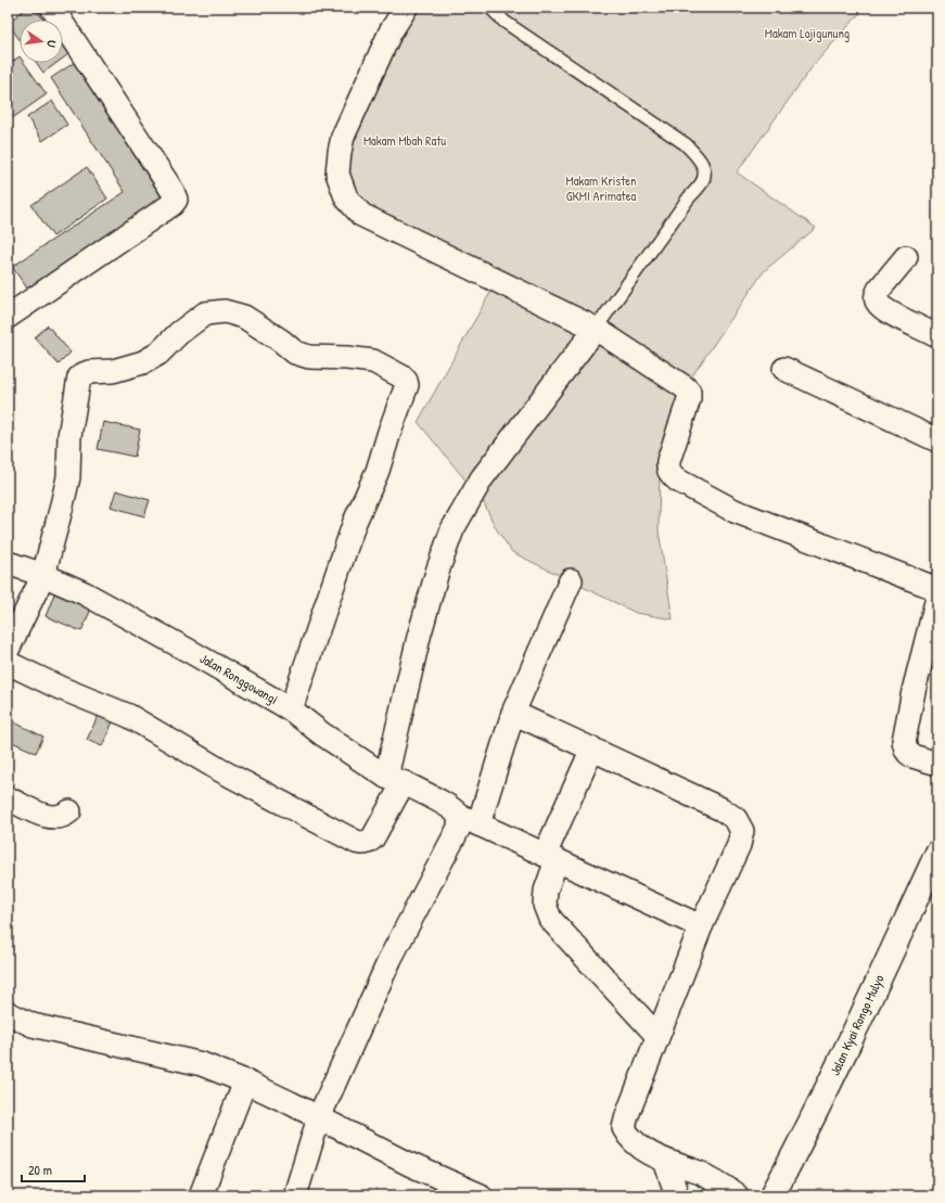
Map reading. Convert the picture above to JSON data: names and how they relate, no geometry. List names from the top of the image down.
{
  "streets": {
    "street": ["Jalan Ronggowangi", "Jalan Kyai Rongo Mulyo"]
  },
  "parks": ["Makam Lojigunung", "Makam Mbah Ratu", "Makam Kristen GKMI Arimatea"],
  "scale_bar": "20 m",
  "north": "right"
}
